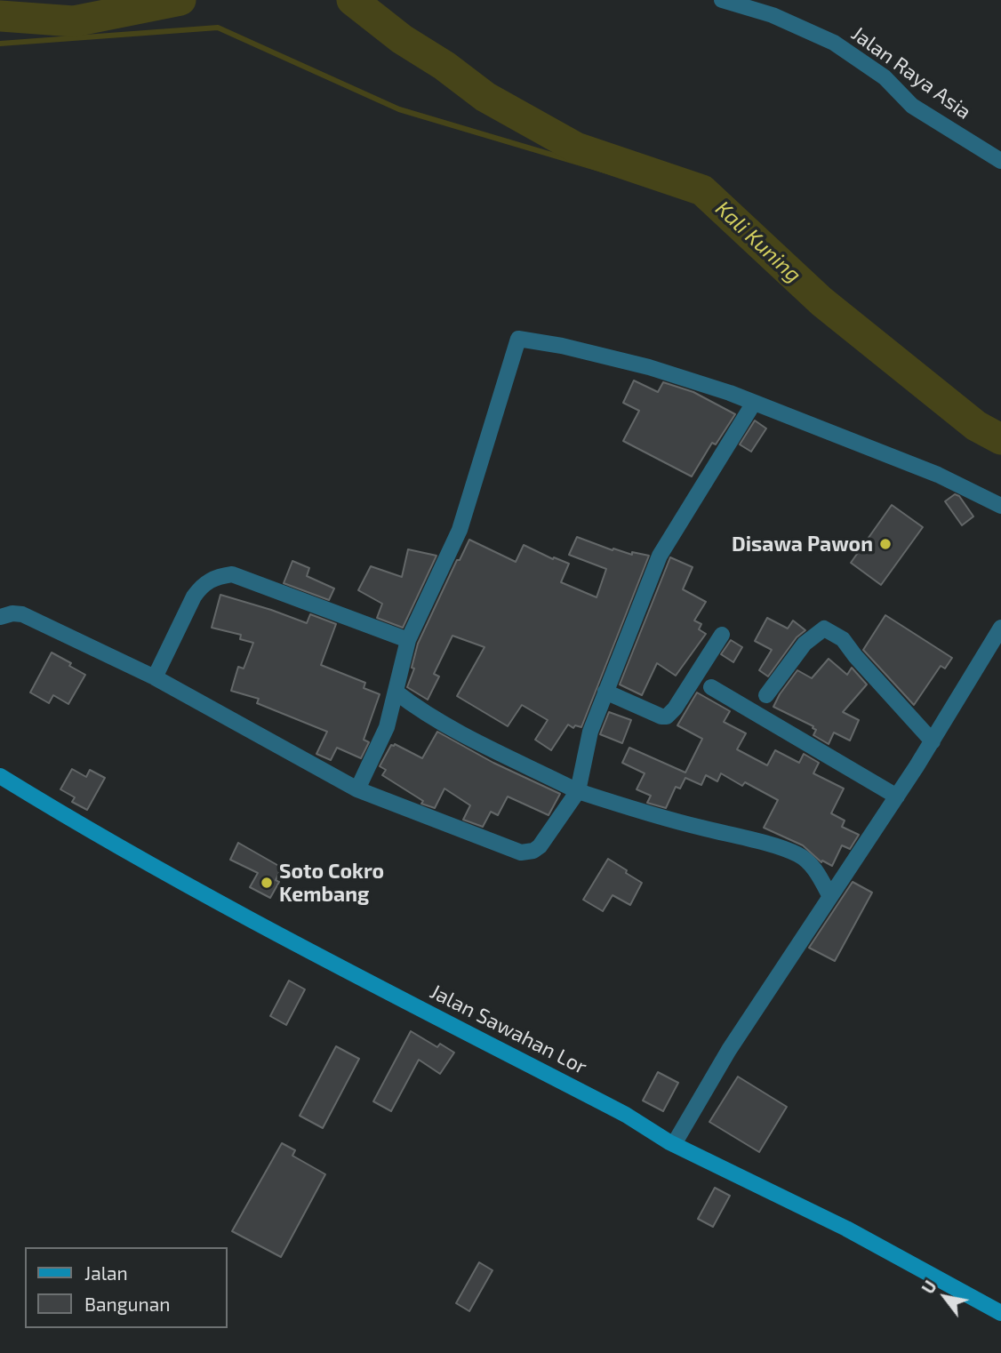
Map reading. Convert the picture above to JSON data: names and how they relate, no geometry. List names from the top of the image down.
{
  "streets": {
    "main road": ["Jalan Sawahan Lor"],
    "street": ["Jalan Raya Asia"]
  },
  "water": ["Kali Kuning"],
  "places": ["Disawa Pawon", "Soto Cokro Kembang"],
  "legend": ["Jalan", "Bangunan"],
  "north": "top left"
}
